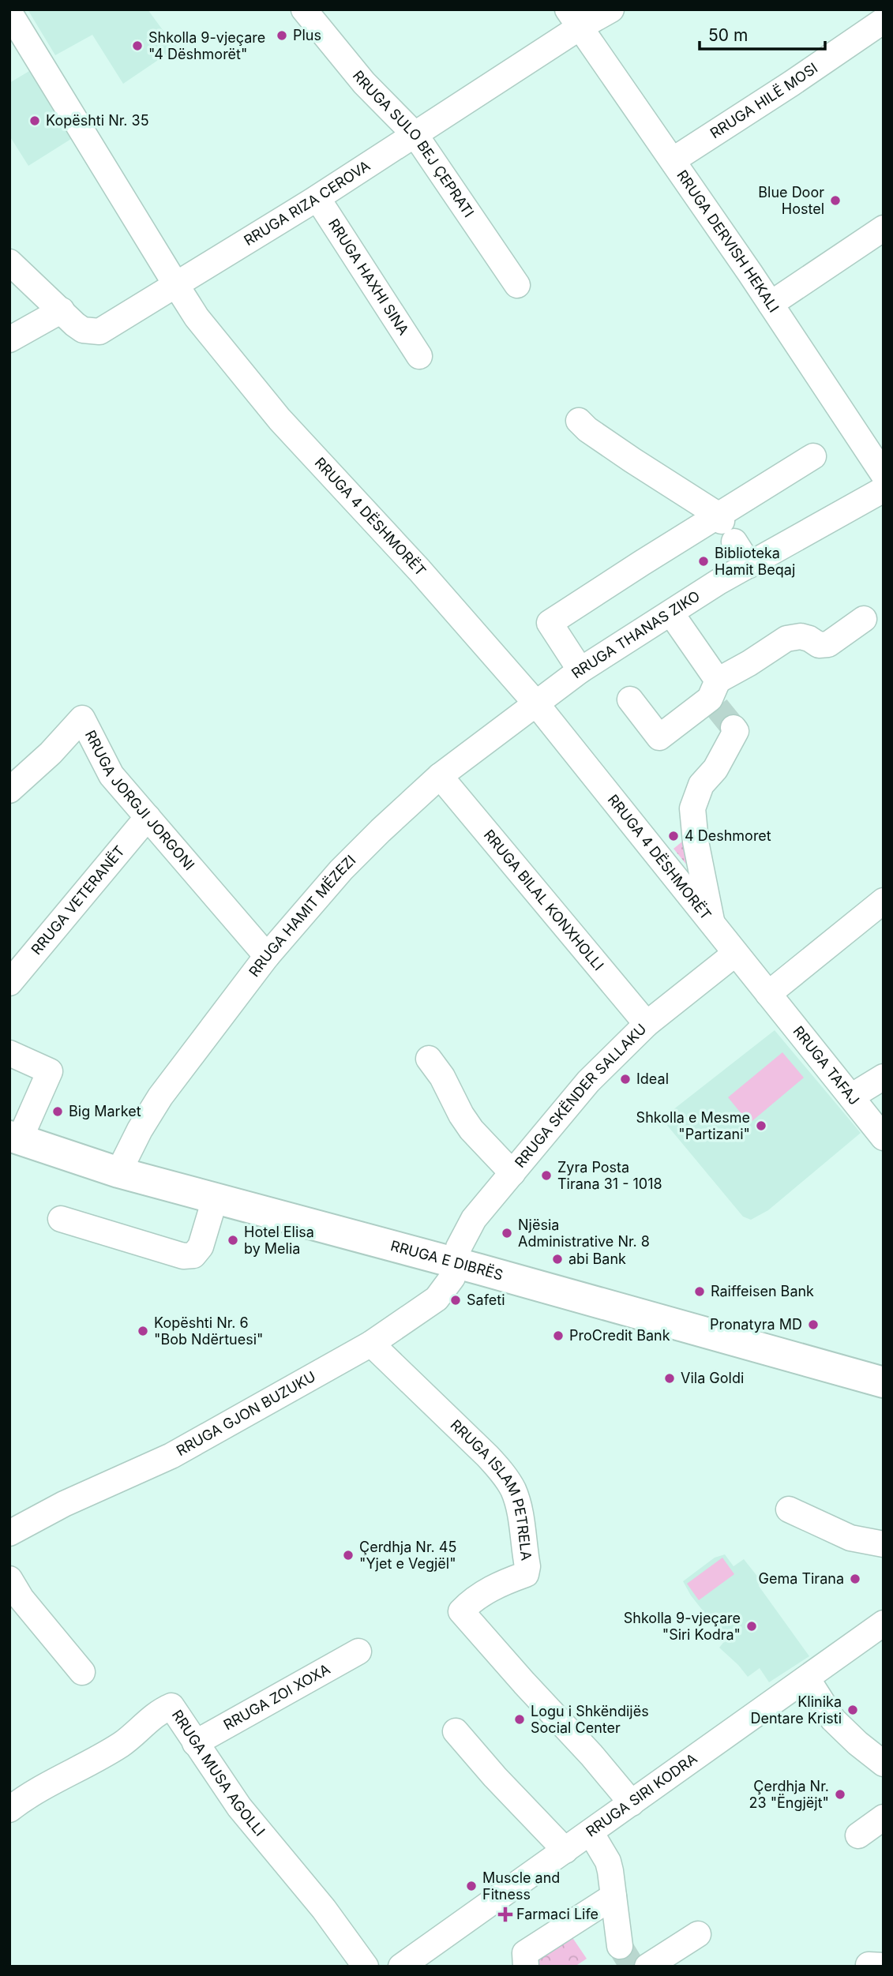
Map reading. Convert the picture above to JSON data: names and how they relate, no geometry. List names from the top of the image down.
{
  "streets": {
    "main road": ["RRUGA E DIBRËS"],
    "street": [
      "RRUGA HILË MOSI",
      "RRUGA SULO BEJ ÇEPRATI",
      "RRUGA RIZA CEROVA",
      "RRUGA DERVISH HEKALI",
      "RRUGA HAXHI SINA",
      "RRUGA 4 DËSHMORËT",
      "RRUGA THANAS ZIKO",
      "RRUGA JORGJI JORGONI",
      "RRUGA VETERANËT",
      "RRUGA BILAL KONXHOLLI",
      "RRUGA HAMIT MËZEZI",
      "RRUGA TAFAJ",
      "RRUGA SKËNDER SALLAKU",
      "RRUGA GJON BUZUKU",
      "RRUGA ISLAM PETRELA",
      "RRUGA ZOI XOXA",
      "RRUGA MUSA AGOLLI",
      "RRUGA SIRI KODRA"
    ]
  },
  "crossings": [
    ["RRUGA HILË MOSI", "RRUGA DERVISH HEKALI"],
    ["RRUGA SULO BEJ ÇEPRATI", "RRUGA RIZA CEROVA"],
    ["RRUGA RIZA CEROVA", "RRUGA DERVISH HEKALI"],
    ["RRUGA RIZA CEROVA", "RRUGA HAXHI SINA"],
    ["RRUGA RIZA CEROVA", "RRUGA 4 DËSHMORËT"],
    ["RRUGA 4 DËSHMORËT", "RRUGA THANAS ZIKO"],
    ["RRUGA 4 DËSHMORËT", "RRUGA HAMIT MËZEZI"],
    ["RRUGA 4 DËSHMORËT", "RRUGA TAFAJ"],
    ["RRUGA 4 DËSHMORËT", "RRUGA SKËNDER SALLAKU"],
    ["RRUGA THANAS ZIKO", "RRUGA HAMIT MËZEZI"],
    ["RRUGA JORGJI JORGONI", "RRUGA VETERANËT"],
    ["RRUGA JORGJI JORGONI", "RRUGA HAMIT MËZEZI"],
    ["RRUGA BILAL KONXHOLLI", "RRUGA HAMIT MËZEZI"],
    ["RRUGA BILAL KONXHOLLI", "RRUGA SKËNDER SALLAKU"],
    ["RRUGA HAMIT MËZEZI", "RRUGA E DIBRËS"],
    ["RRUGA SKËNDER SALLAKU", "RRUGA E DIBRËS"],
    ["RRUGA SKËNDER SALLAKU", "RRUGA GJON BUZUKU"],
    ["RRUGA E DIBRËS", "RRUGA GJON BUZUKU"],
    ["RRUGA GJON BUZUKU", "RRUGA ISLAM PETRELA"],
    ["RRUGA ISLAM PETRELA", "RRUGA SIRI KODRA"],
    ["RRUGA ZOI XOXA", "RRUGA MUSA AGOLLI"]
  ],
  "places": {
    "other": [
      "Plus",
      "Shkolla 9-vjeçare \"4 Dëshmorët\"",
      "Kopështi Nr. 35",
      "Blue Door Hostel",
      "Biblioteka Hamit Beqaj",
      "4 Deshmoret",
      "Ideal",
      "Big Market",
      "Shkolla e Mesme \"Partizani\"",
      "Zyra Posta Tirana 31 - 1018",
      "Njësia Administrative Nr. 8",
      "Hotel Elisa by Melia",
      "abi Bank",
      "Raiffeisen Bank",
      "Safeti",
      "Pronatyra MD",
      "Kopështi Nr. 6 \"Bob Ndërtuesi\"",
      "ProCredit Bank",
      "Vila Goldi",
      "Çerdhja Nr. 45 \"Yjet e Vegjël\"",
      "Gema Tirana",
      "Shkolla 9-vjeçare \"Siri Kodra\"",
      "Klinika Dentare Kristi",
      "Logu i Shkëndijës Social Center",
      "Çerdhja Nr. 23 \"Ëngjëjt\"",
      "Muscle and Fitness"
    ],
    "health": ["Farmaci Life"]
  },
  "scale_bar": "50 m"
}
